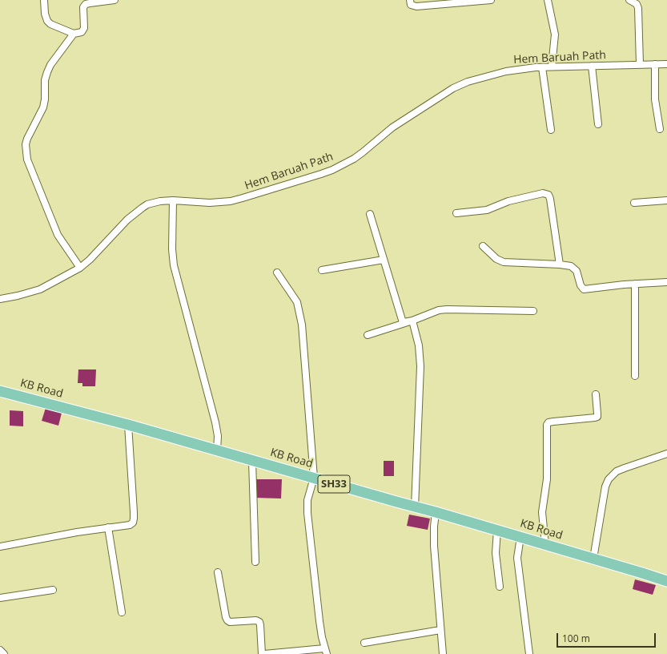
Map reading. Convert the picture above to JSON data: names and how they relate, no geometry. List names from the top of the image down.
{
  "streets": {
    "main road": ["KB Road", "SH33"],
    "street": ["Hem Baruah Path"]
  },
  "scale_bar": "100 m"
}
